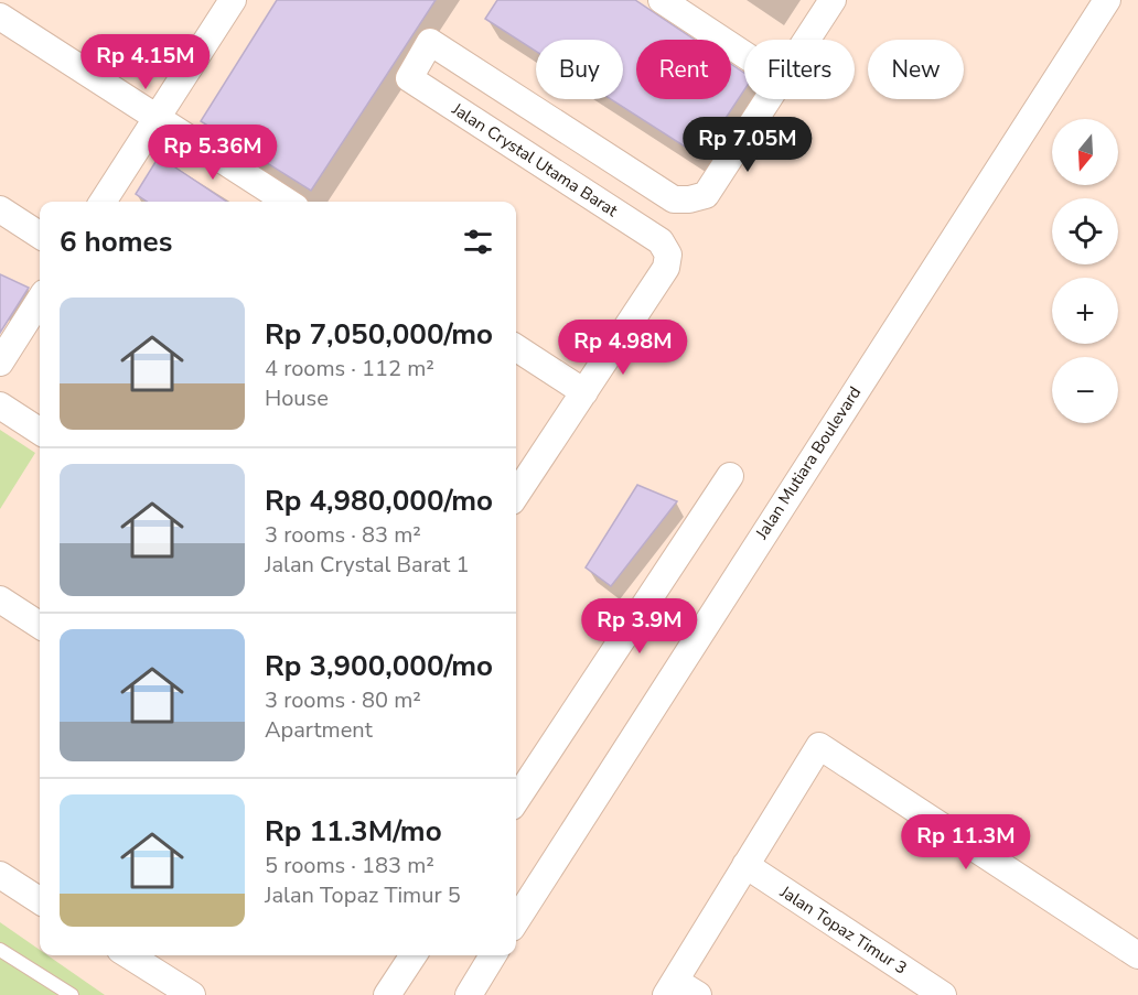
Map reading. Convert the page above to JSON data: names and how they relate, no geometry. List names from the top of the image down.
{
  "streets": {
    "street": ["Jalan Crystal Utama Barat", "Jalan Mutiara Boulevard", "Jalan Topaz Timur 3"]
  },
  "north": "bottom",
  "page": {
    "price": [
      "Rp 4.15M",
      "Rp 7.05M",
      "Rp 5.36M",
      "Rp 4.98M",
      "Rp 3.9M",
      "Rp 11.3M"
    ],
    "chip": [
      "Buy",
      "Rent",
      "Filters",
      "New"
    ],
    "map_buttons": ["+", "−"],
    "heading": "6 homes",
    "list": [
      {
        "name": "Rp 7,050,000/mo",
        "note": "4 rooms · 112 m² · House"
      },
      {
        "name": "Rp 4,980,000/mo",
        "note": "3 rooms · 83 m² · Jalan Crystal Barat 1"
      },
      {
        "name": "Rp 3,900,000/mo",
        "note": "3 rooms · 80 m² · Apartment"
      },
      {
        "name": "Rp 11.3M/mo",
        "note": "5 rooms · 183 m² · Jalan Topaz Timur 5"
      }
    ]
  }
}
